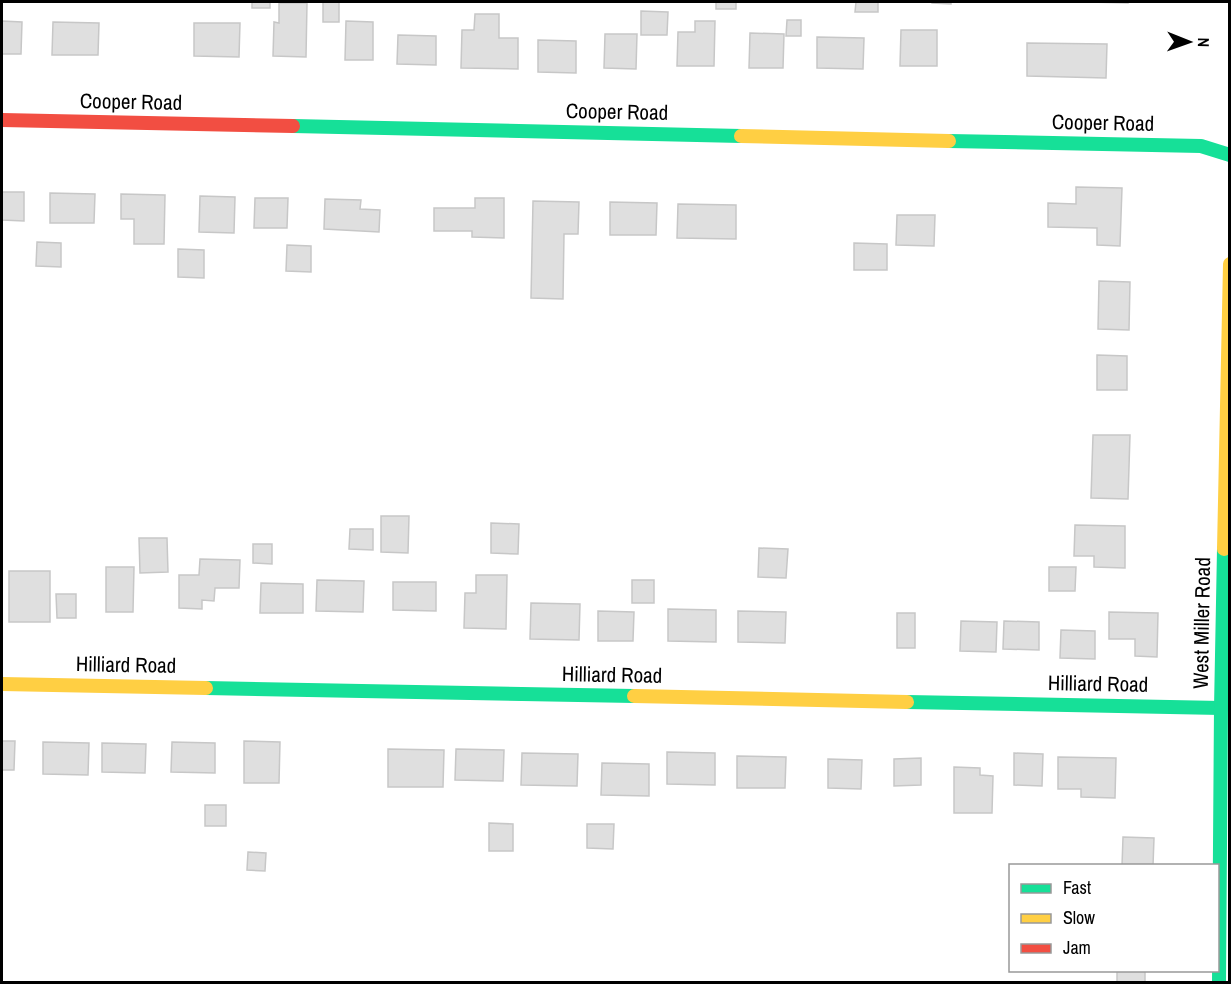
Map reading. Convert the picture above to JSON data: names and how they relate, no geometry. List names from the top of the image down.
{
  "streets": {
    "street": ["Cooper Road", "West Miller Road", "Hilliard Road"]
  },
  "crossings": [
    ["West Miller Road", "Hilliard Road"]
  ],
  "legend": ["Fast", "Slow", "Jam"],
  "north": "right"
}
